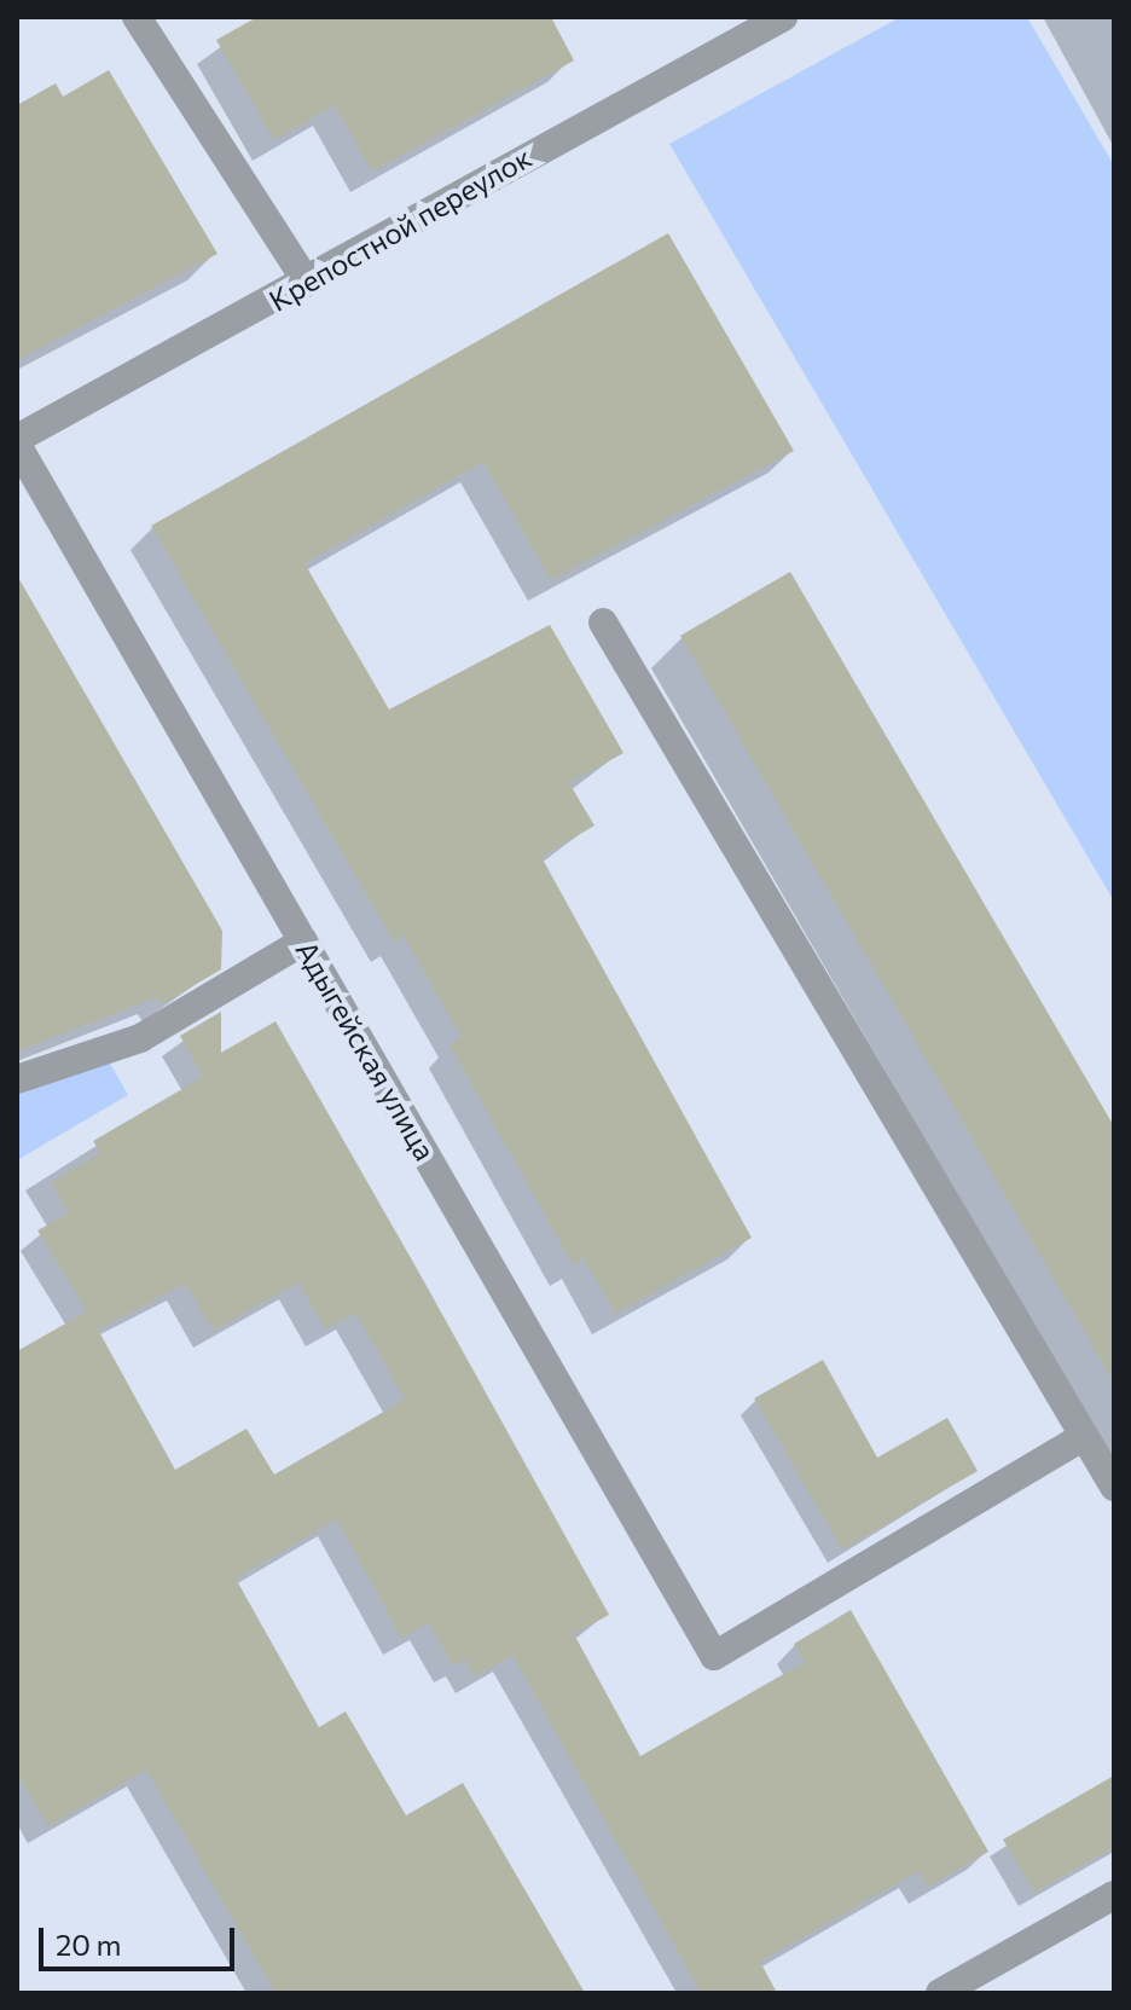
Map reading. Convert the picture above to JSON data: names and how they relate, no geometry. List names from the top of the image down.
{
  "streets": {
    "street": ["Крепостной переулок", "Адыгейская улица"]
  },
  "crossings": [
    ["Крепостной переулок", "Адыгейская улица"]
  ],
  "scale_bar": "20 m"
}
